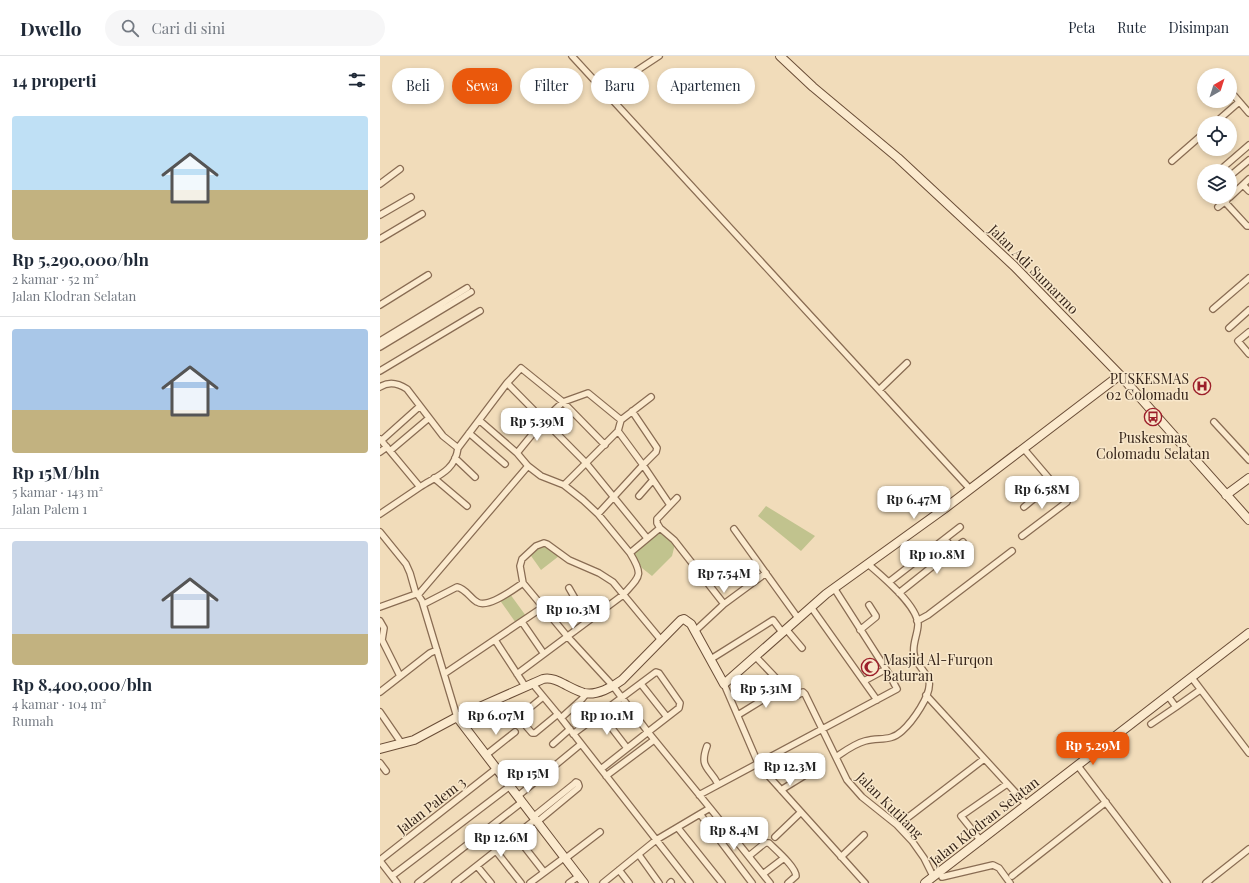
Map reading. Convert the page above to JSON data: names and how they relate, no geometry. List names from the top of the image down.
{
  "streets": {
    "street": [
      "Jalan Adi Sumarmo",
      "Jalan Palem 3",
      "Jalan Kutilang",
      "Jalan Klodran Selatan"
    ]
  },
  "crossings": [
    ["Jalan Kutilang", "Jalan Klodran Selatan"]
  ],
  "places": {
    "hospital": ["PUSKESMAS 02 Colomadu"],
    "bus stop": ["Puskesmas Colomadu Selatan"],
    "mosque": ["Masjid Al-Furqon Baturan"]
  },
  "north": "top right",
  "page": {
    "header": "Dwello",
    "search": "Cari di sini",
    "nav": ["Peta", "Rute", "Disimpan"],
    "heading": "14 properti",
    "chip": [
      "Beli",
      "Sewa",
      "Filter",
      "Baru",
      "Apartemen"
    ],
    "list": [
      {
        "name": "Rp 5,290,000/bln",
        "note": "2 kamar · 52 m² · Jalan Klodran Selatan"
      },
      {
        "name": "Rp 15M/bln",
        "note": "5 kamar · 143 m² · Jalan Palem 1"
      },
      {
        "name": "Rp 8,400,000/bln",
        "note": "4 kamar · 104 m² · Rumah"
      }
    ],
    "price": [
      "Rp 5.39M",
      "Rp 6.58M",
      "Rp 6.47M",
      "Rp 10.8M",
      "Rp 7.54M",
      "Rp 10.3M",
      "Rp 5.31M",
      "Rp 6.07M",
      "Rp 10.1M",
      "Rp 5.29M",
      "Rp 12.3M",
      "Rp 15M",
      "Rp 8.4M",
      "Rp 12.6M"
    ]
  }
}
